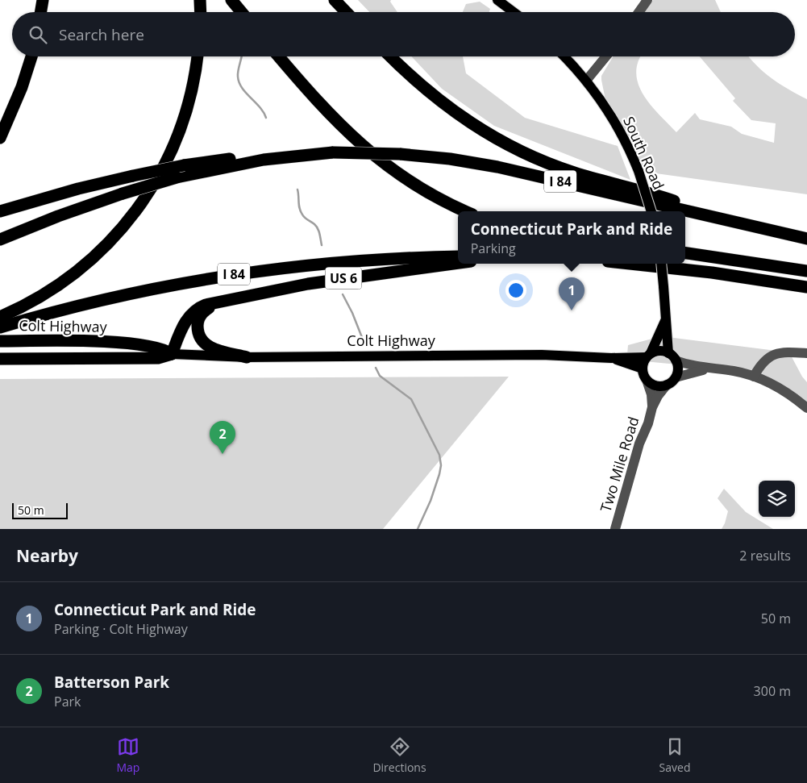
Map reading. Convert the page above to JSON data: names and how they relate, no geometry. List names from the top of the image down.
{
  "streets": {
    "highway": ["I 84", "US 6", "Colt Highway"],
    "main road": ["South Road"],
    "street": ["Two Mile Road"]
  },
  "crossings": [
    ["US 6", "Colt Highway"],
    ["Colt Highway", "Two Mile Road"]
  ],
  "scale_bar": "50 m",
  "page": {
    "search": "Search here",
    "popup": ["Connecticut Park and Ride", "Parking"],
    "pins": ["1", "2"],
    "scale": "50 m",
    "heading": ["Nearby", "2 results"],
    "list": [
      {
        "mark": "1",
        "name": "Connecticut Park and Ride",
        "note": "Parking · Colt Highway",
        "value": "50 m"
      },
      {
        "mark": "2",
        "name": "Batterson Park",
        "note": "Park",
        "value": "300 m"
      }
    ],
    "nav": ["Map", "Directions", "Saved"]
  }
}
